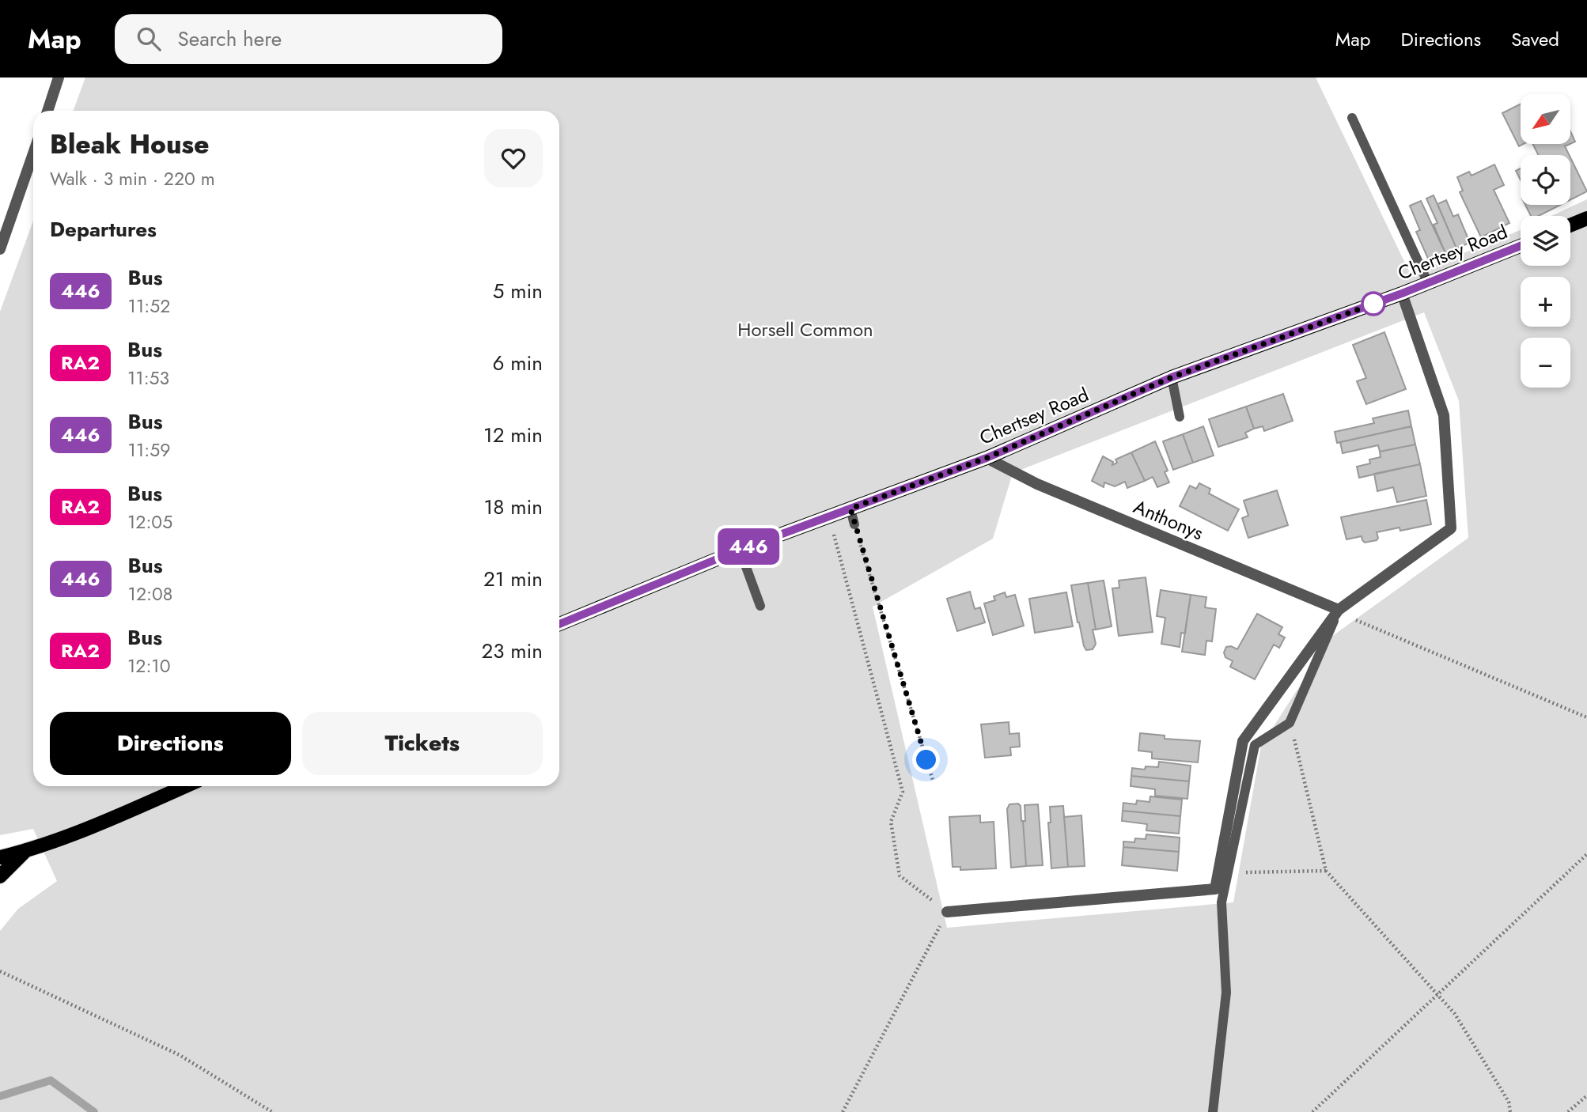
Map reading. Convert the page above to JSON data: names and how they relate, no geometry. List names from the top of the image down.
{
  "streets": {
    "main road": ["Chertsey Road"],
    "street": ["Anthonys"]
  },
  "crossings": [
    ["Chertsey Road", "Anthonys"]
  ],
  "parks": ["Horsell Common"],
  "lines": ["bus line 446"],
  "north": "bottom left",
  "page": {
    "header": "Map",
    "search": "Search here",
    "nav": ["Map", "Directions", "Saved"],
    "on_map": "446",
    "map_buttons": ["+", "−"],
    "heading": [
      ["Bleak House", "Walk · 3 min · 220 m"],
      "Departures"
    ],
    "list": [
      {
        "mark": "446",
        "name": "Bus",
        "note": "11:52",
        "value": "5 min"
      },
      {
        "mark": "RA2",
        "name": "Bus",
        "note": "11:53",
        "value": "6 min"
      },
      {
        "mark": "446",
        "name": "Bus",
        "note": "11:59",
        "value": "12 min"
      },
      {
        "mark": "RA2",
        "name": "Bus",
        "note": "12:05",
        "value": "18 min"
      },
      {
        "mark": "446",
        "name": "Bus",
        "note": "12:08",
        "value": "21 min"
      },
      {
        "mark": "RA2",
        "name": "Bus",
        "note": "12:10",
        "value": "23 min"
      }
    ],
    "buttons": ["Directions", "Tickets"]
  }
}
